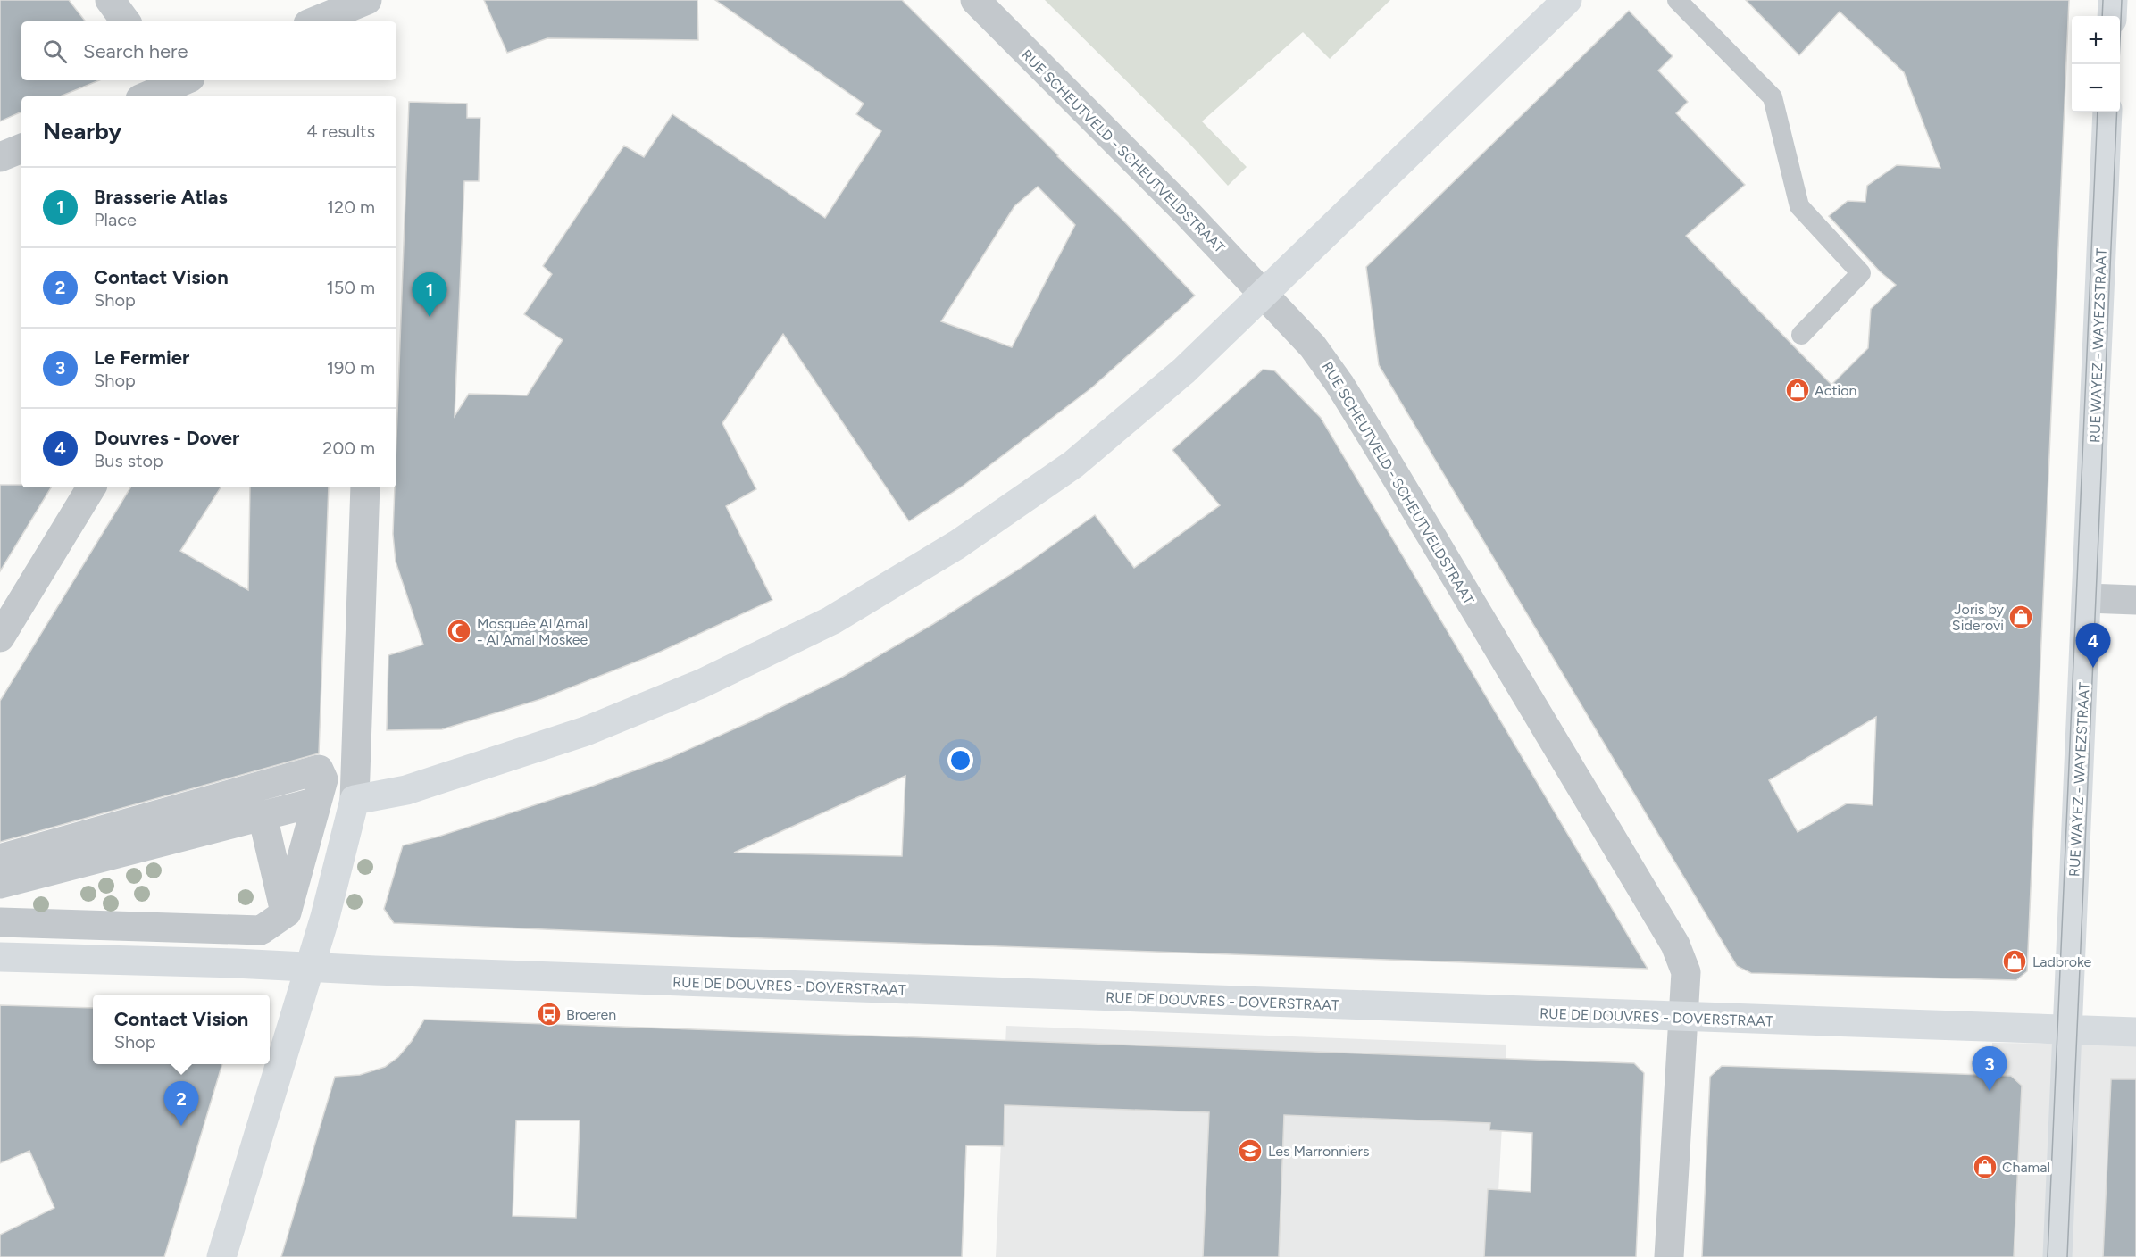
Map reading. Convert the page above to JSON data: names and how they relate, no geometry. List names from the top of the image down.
{
  "streets": {
    "street": ["RUE SCHEUTVELD - SCHEUTVELDSTRAAT", "RUE WAYEZ - WAYEZSTRAAT", "RUE DE DOUVRES - DOVERSTRAAT"]
  },
  "crossings": [
    ["RUE SCHEUTVELD - SCHEUTVELDSTRAAT", "RUE DE DOUVRES - DOVERSTRAAT"],
    ["RUE WAYEZ - WAYEZSTRAAT", "RUE DE DOUVRES - DOVERSTRAAT"]
  ],
  "places": {
    "shop": [
      "Action",
      "Joris by Siderovi",
      "Ladbroke",
      "Chamal"
    ],
    "mosque": ["Mosquée Al Amal - Al Amal Moskee"],
    "bus stop": ["Broeren"],
    "school or university": ["Les Marronniers"]
  },
  "page": {
    "map_buttons": ["+", "−"],
    "search": "Search here",
    "heading": ["Nearby", "4 results"],
    "list": [
      {
        "mark": "1",
        "name": "Brasserie Atlas",
        "note": "Place",
        "value": "120 m"
      },
      {
        "mark": "2",
        "name": "Contact Vision",
        "note": "Shop",
        "value": "150 m"
      },
      {
        "mark": "3",
        "name": "Le Fermier",
        "note": "Shop",
        "value": "190 m"
      },
      {
        "mark": "4",
        "name": "Douvres - Dover",
        "note": "Bus stop",
        "value": "200 m"
      }
    ],
    "pins": [
      "1",
      "4",
      "3",
      "2"
    ],
    "popup": ["Contact Vision", "Shop"]
  }
}
